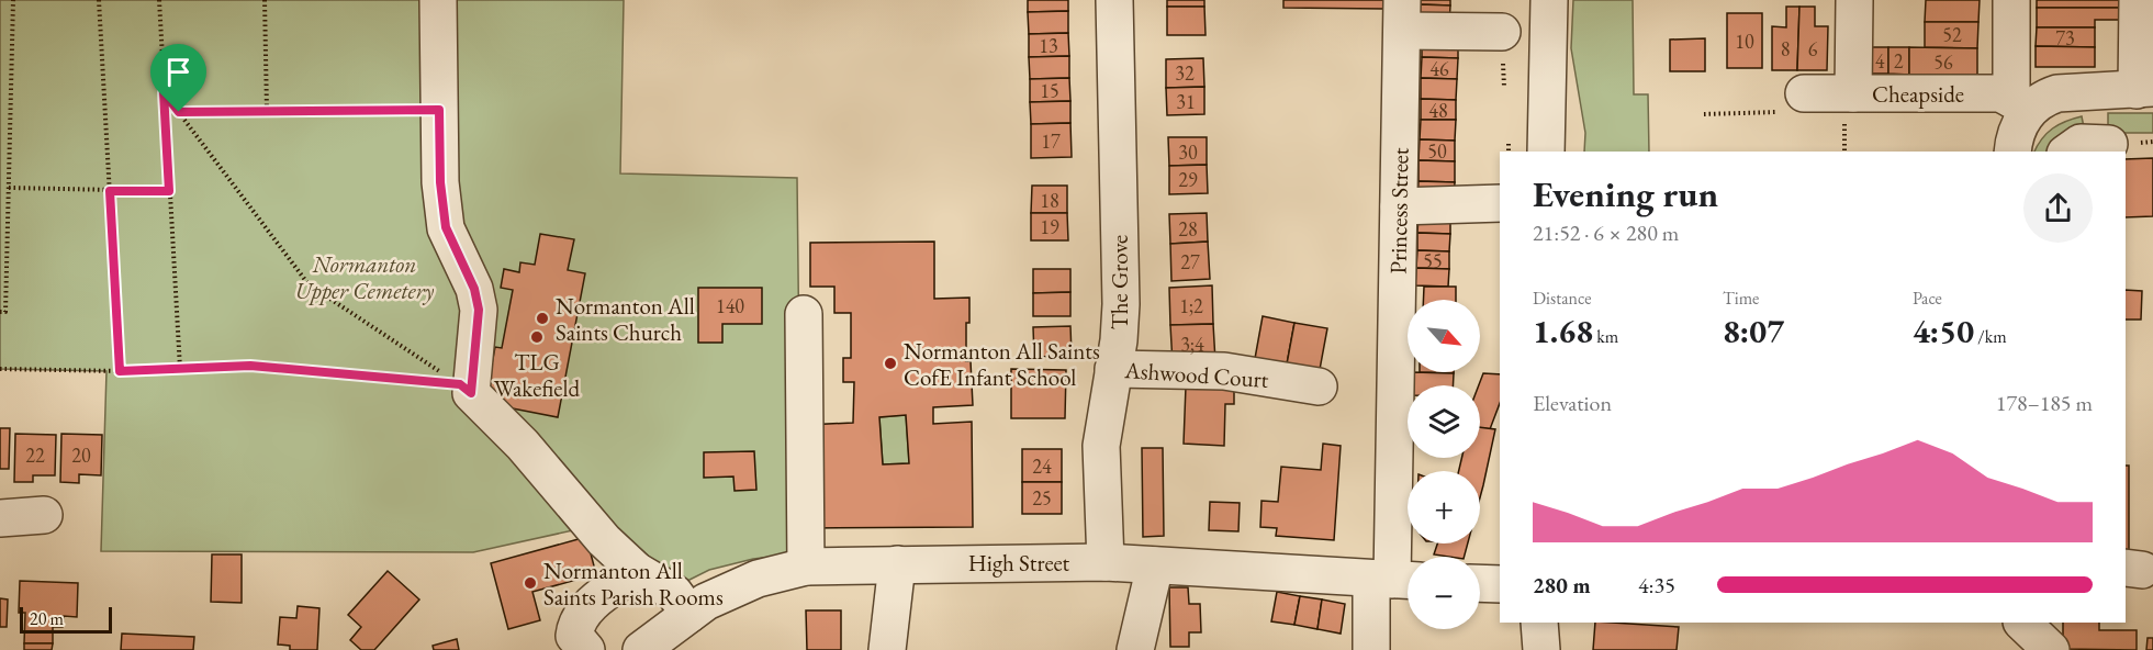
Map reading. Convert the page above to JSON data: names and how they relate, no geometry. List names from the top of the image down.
{
  "streets": {
    "street": [
      "Cheapside",
      "Princess Street",
      "The Grove",
      "Ashwood Court",
      "High Street"
    ]
  },
  "crossings": [
    ["Princess Street", "High Street"],
    ["The Grove", "Ashwood Court"],
    ["The Grove", "High Street"]
  ],
  "parks": ["Normanton Upper Cemetery"],
  "places": [
    "Normanton All Saints Church",
    "TLG Wakefield",
    "Normanton All Saints CofE Infant School",
    "Normanton All Saints Parish Rooms"
  ],
  "house_numbers": [
    "52",
    "73",
    "10",
    "13",
    "8",
    "6",
    "4",
    "2",
    "56",
    "46",
    "32",
    "15",
    "31",
    "48",
    "17",
    "50",
    "30",
    "29",
    "18",
    "19",
    "28",
    "55",
    "27",
    "140",
    "1;2",
    "3;4",
    "22",
    "20",
    "24",
    "25"
  ],
  "scale_bar": "20 m",
  "north": "bottom right",
  "page": {
    "heading": ["Evening run", "21:52 · 6 × 280 m"],
    "stats": [
      ["Distance", "1.68 km"],
      ["Time", "8:07"],
      ["Pace", "4:50 /km"]
    ],
    "map_buttons": ["+", "−"],
    "chart": ["Elevation", "178–185 m"],
    "list": [
      {
        "name": "280 m",
        "note": "4:35"
      }
    ],
    "scale": "20 m"
  }
}
